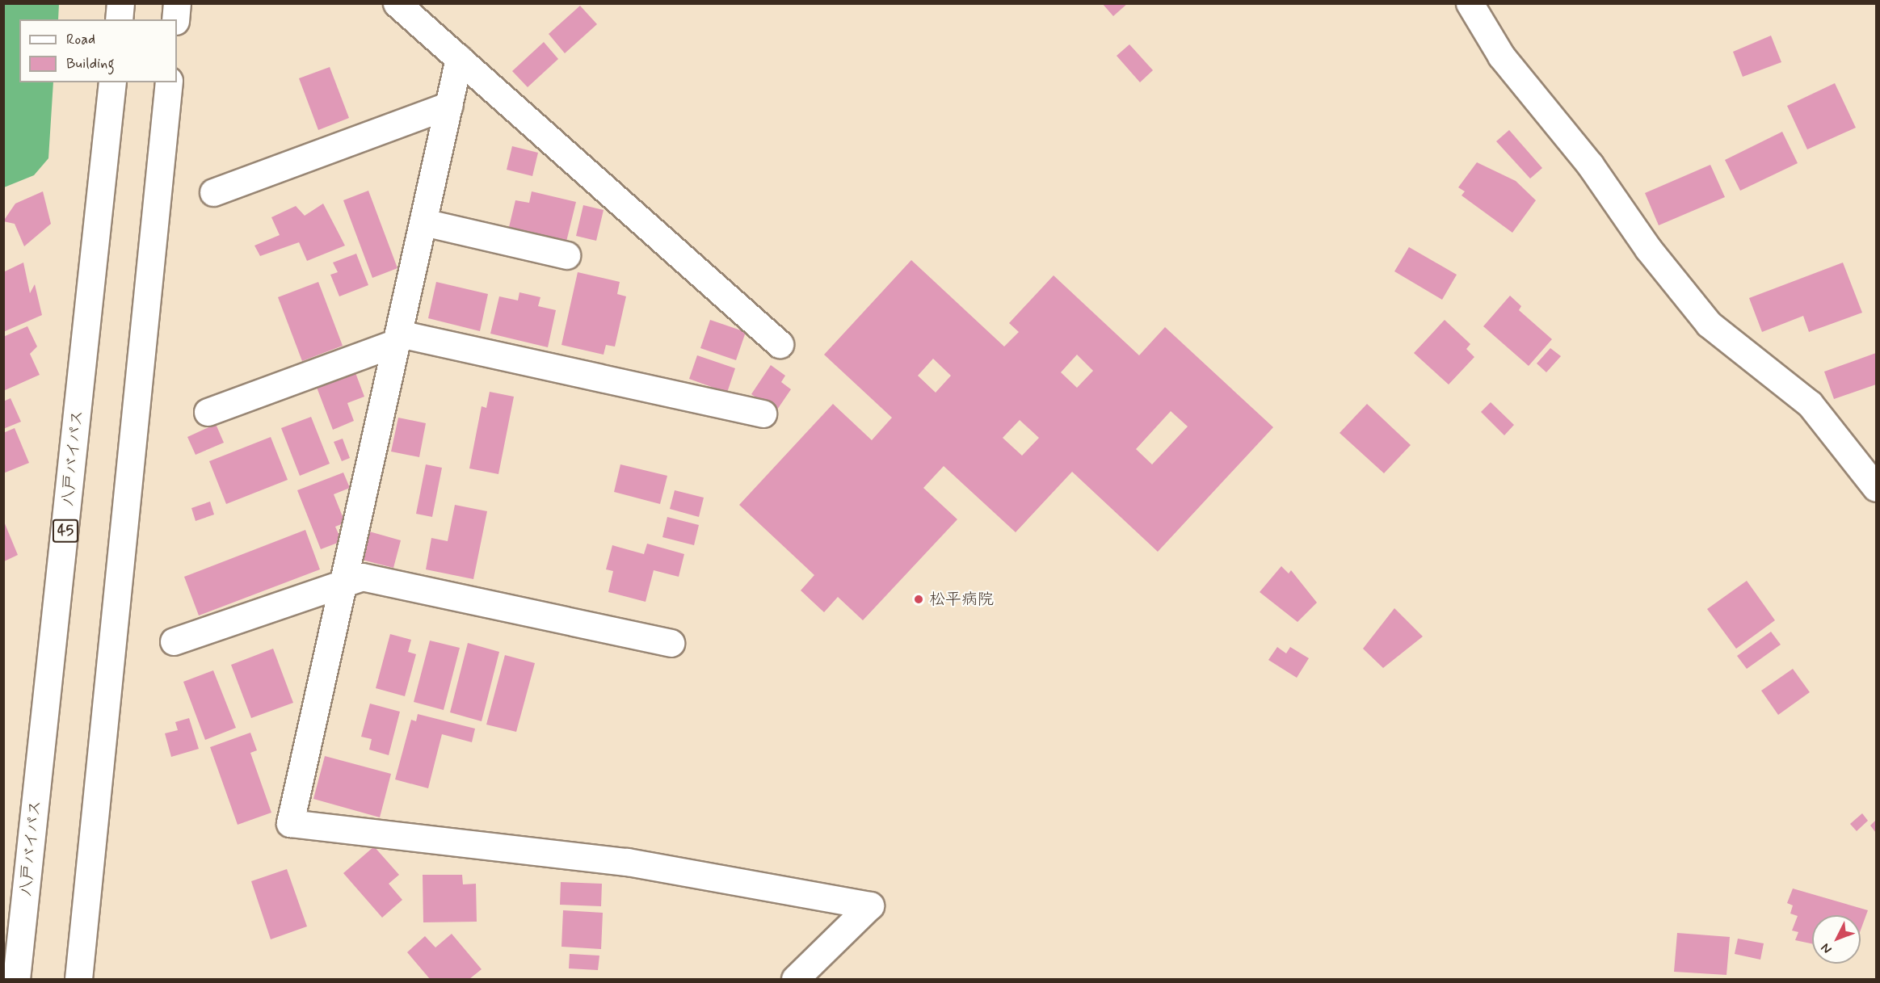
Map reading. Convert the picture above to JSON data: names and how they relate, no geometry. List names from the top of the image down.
{
  "streets": {
    "main road": ["八戸バイパス", "45"]
  },
  "places": ["松平病院"],
  "legend": ["Road", "Building"],
  "north": "bottom left"
}
